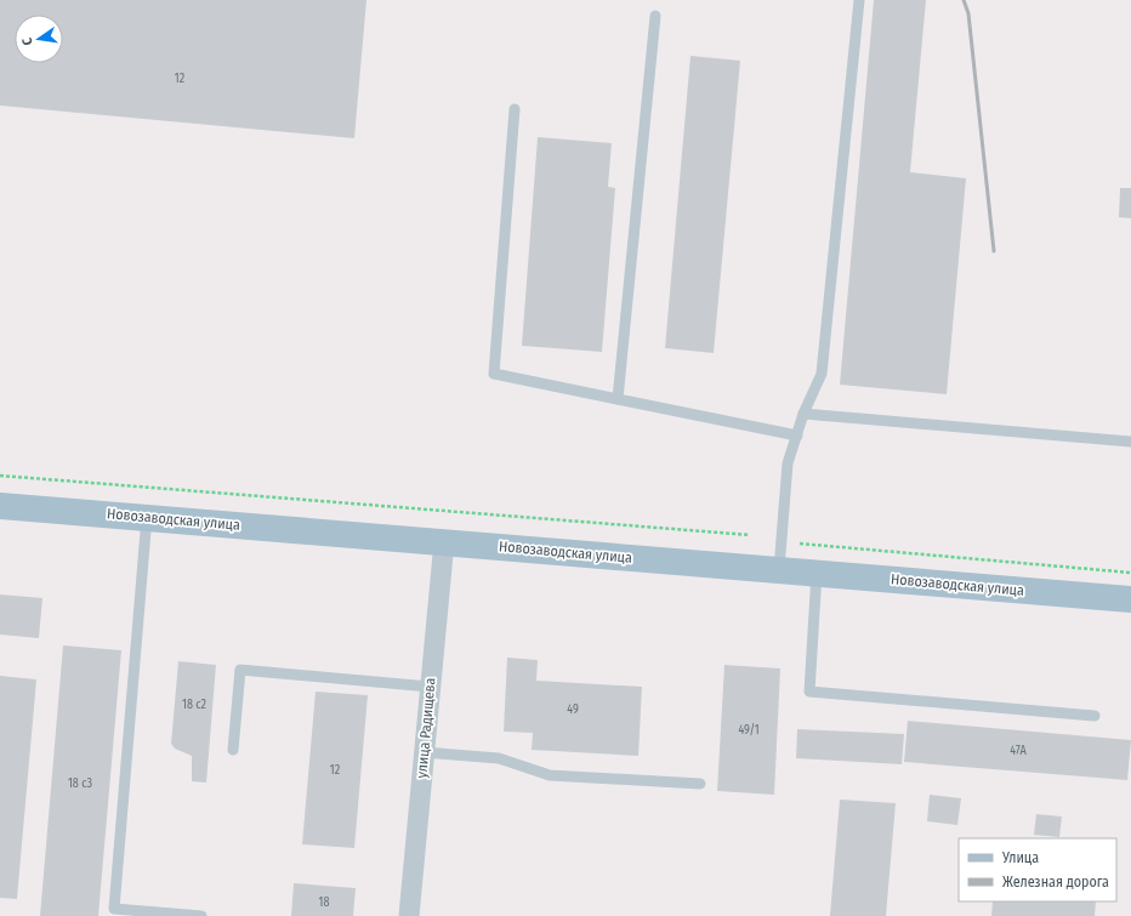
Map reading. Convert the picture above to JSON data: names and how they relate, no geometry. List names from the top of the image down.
{
  "streets": {
    "main road": ["Новозаводская улица"],
    "street": ["улица Радищева"]
  },
  "crossings": [
    ["Новозаводская улица", "улица Радищева"]
  ],
  "house_numbers": [
    "12",
    "18 с2",
    "49",
    "49/1",
    "47А",
    "12",
    "18 с3",
    "18"
  ],
  "legend": ["Улица", "Железная дорога"],
  "north": "left"
}
